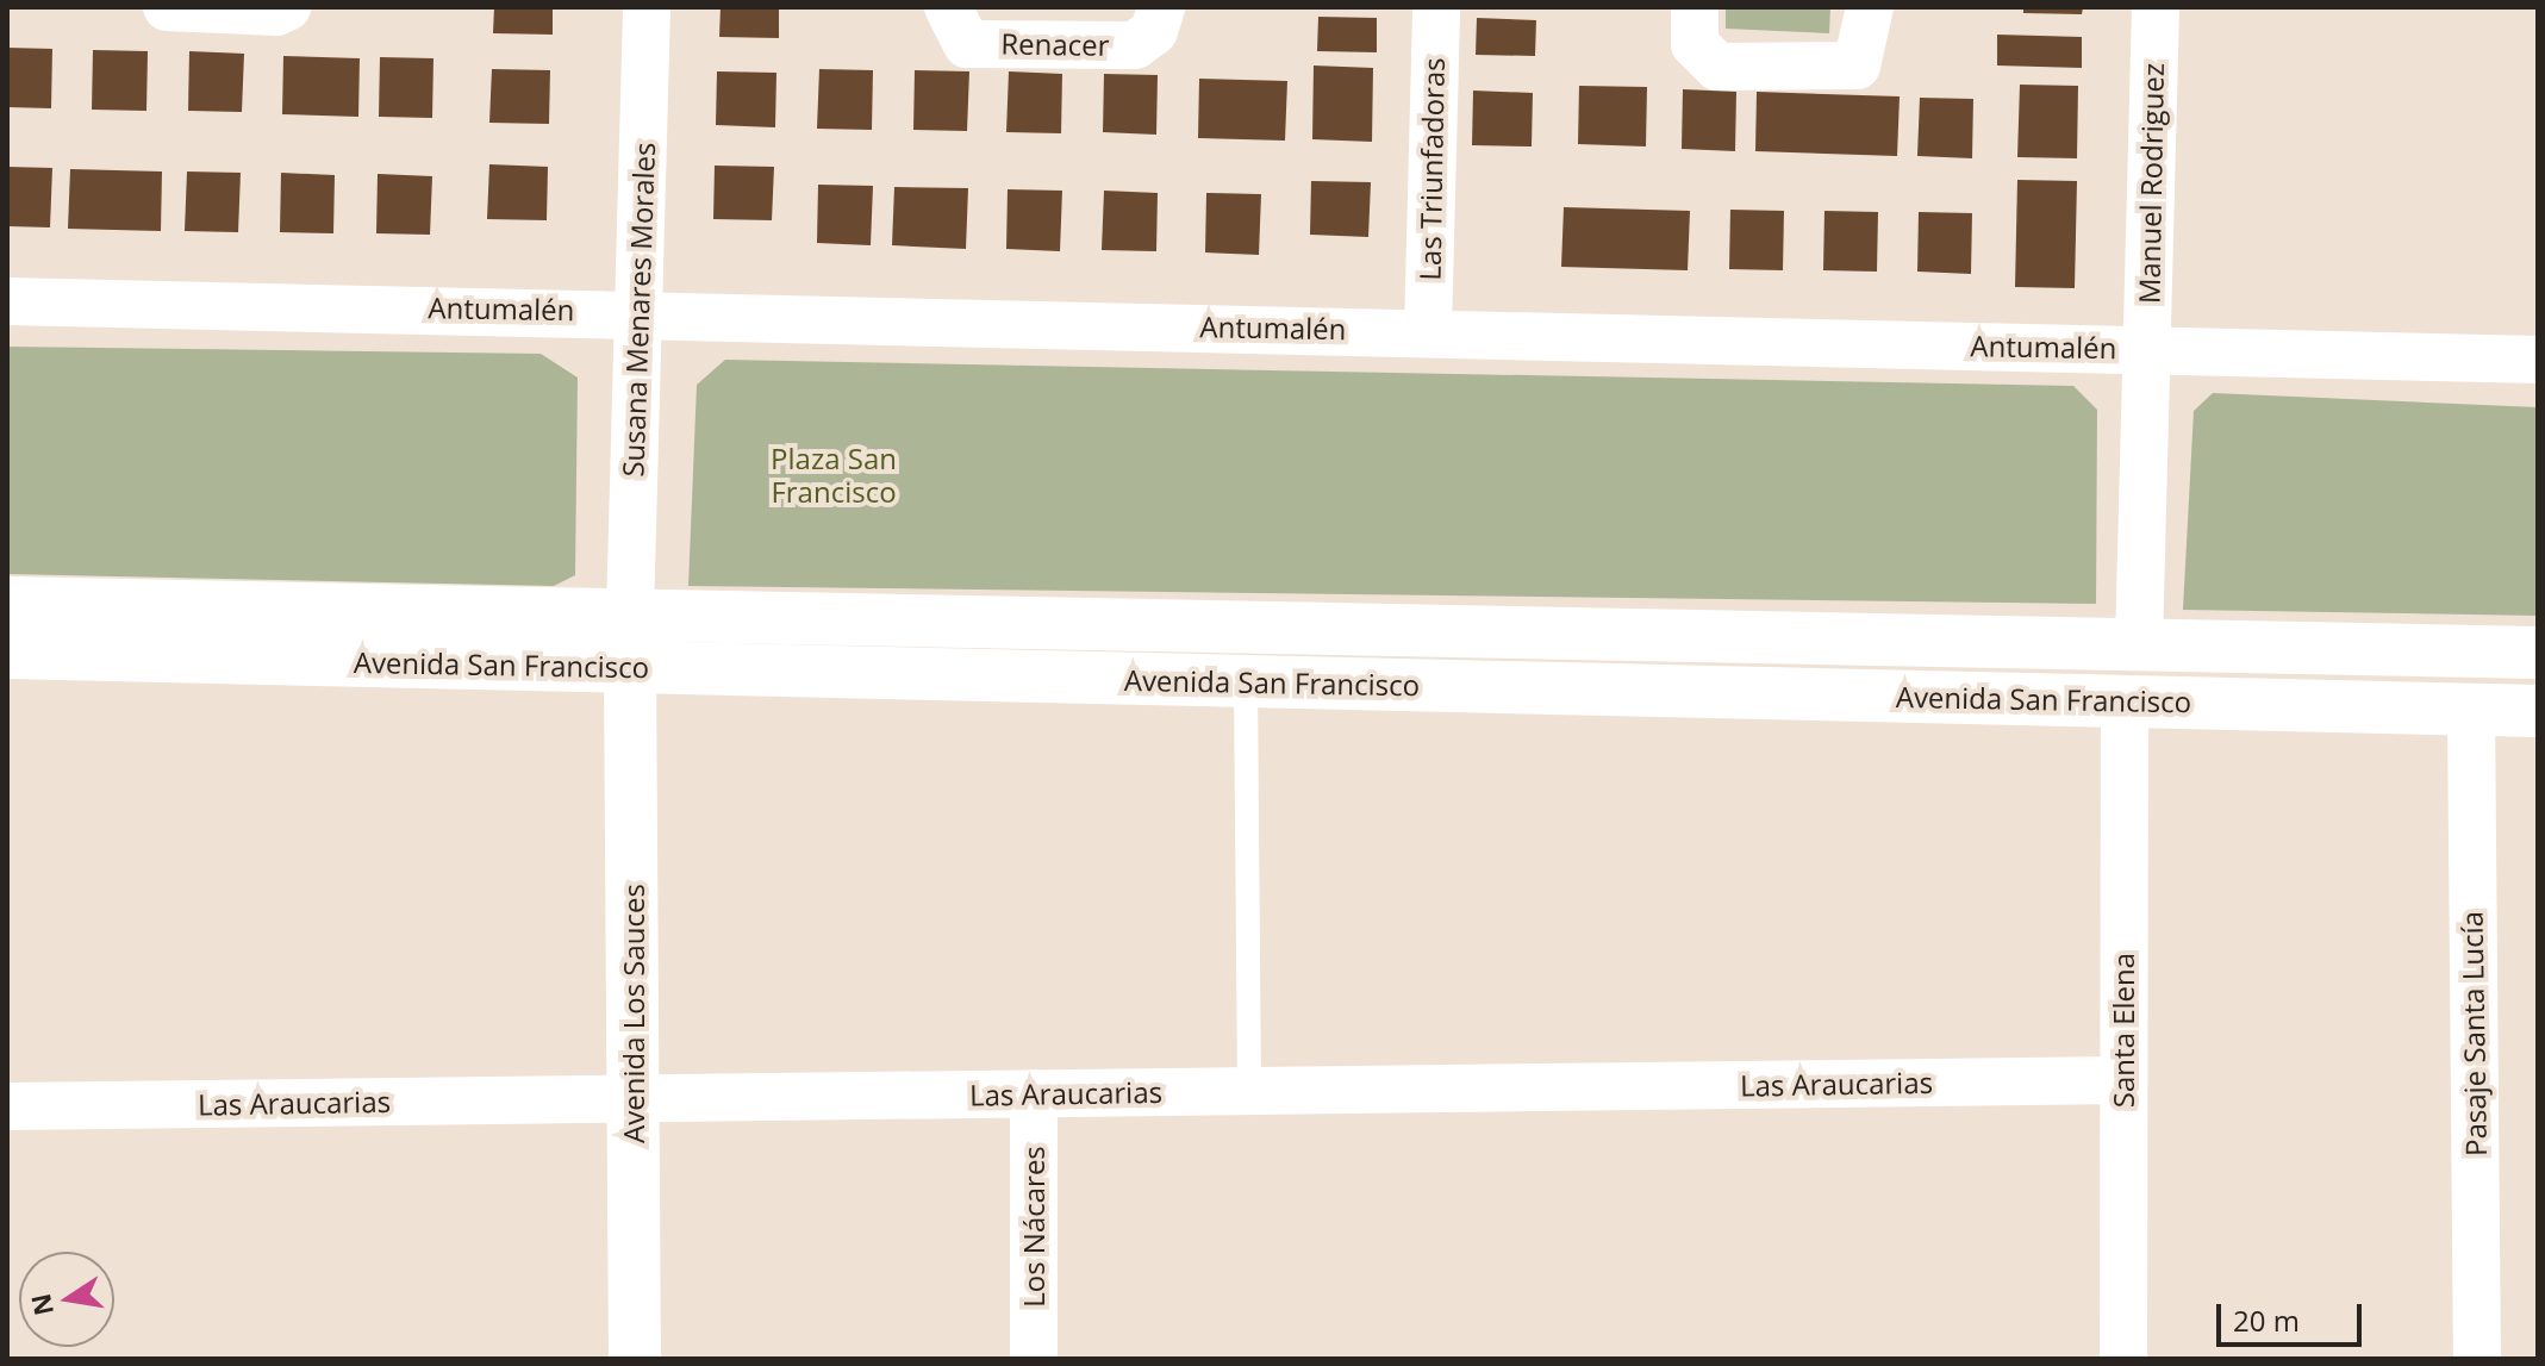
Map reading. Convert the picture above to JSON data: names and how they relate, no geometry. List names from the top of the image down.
{
  "streets": {
    "main road": ["Avenida San Francisco", "Avenida Los Sauces"],
    "street": [
      "Renacer",
      "Las Triunfadoras",
      "Manuel Rodriguez",
      "Antumalén",
      "Susana Menares Morales",
      "Santa Elena",
      "Pasaje Santa Lucía",
      "Las Araucarias",
      "Los Nácares"
    ]
  },
  "crossings": [
    ["Las Triunfadoras", "Antumalén"],
    ["Manuel Rodriguez", "Antumalén"],
    ["Manuel Rodriguez", "Avenida San Francisco"],
    ["Antumalén", "Susana Menares Morales"],
    ["Susana Menares Morales", "Avenida San Francisco"],
    ["Avenida San Francisco", "Avenida Los Sauces"],
    ["Avenida San Francisco", "Santa Elena"],
    ["Avenida San Francisco", "Pasaje Santa Lucía"],
    ["Avenida Los Sauces", "Las Araucarias"],
    ["Santa Elena", "Las Araucarias"],
    ["Las Araucarias", "Los Nácares"]
  ],
  "parks": ["Plaza San Francisco"],
  "scale_bar": "20 m",
  "north": "left"
}
